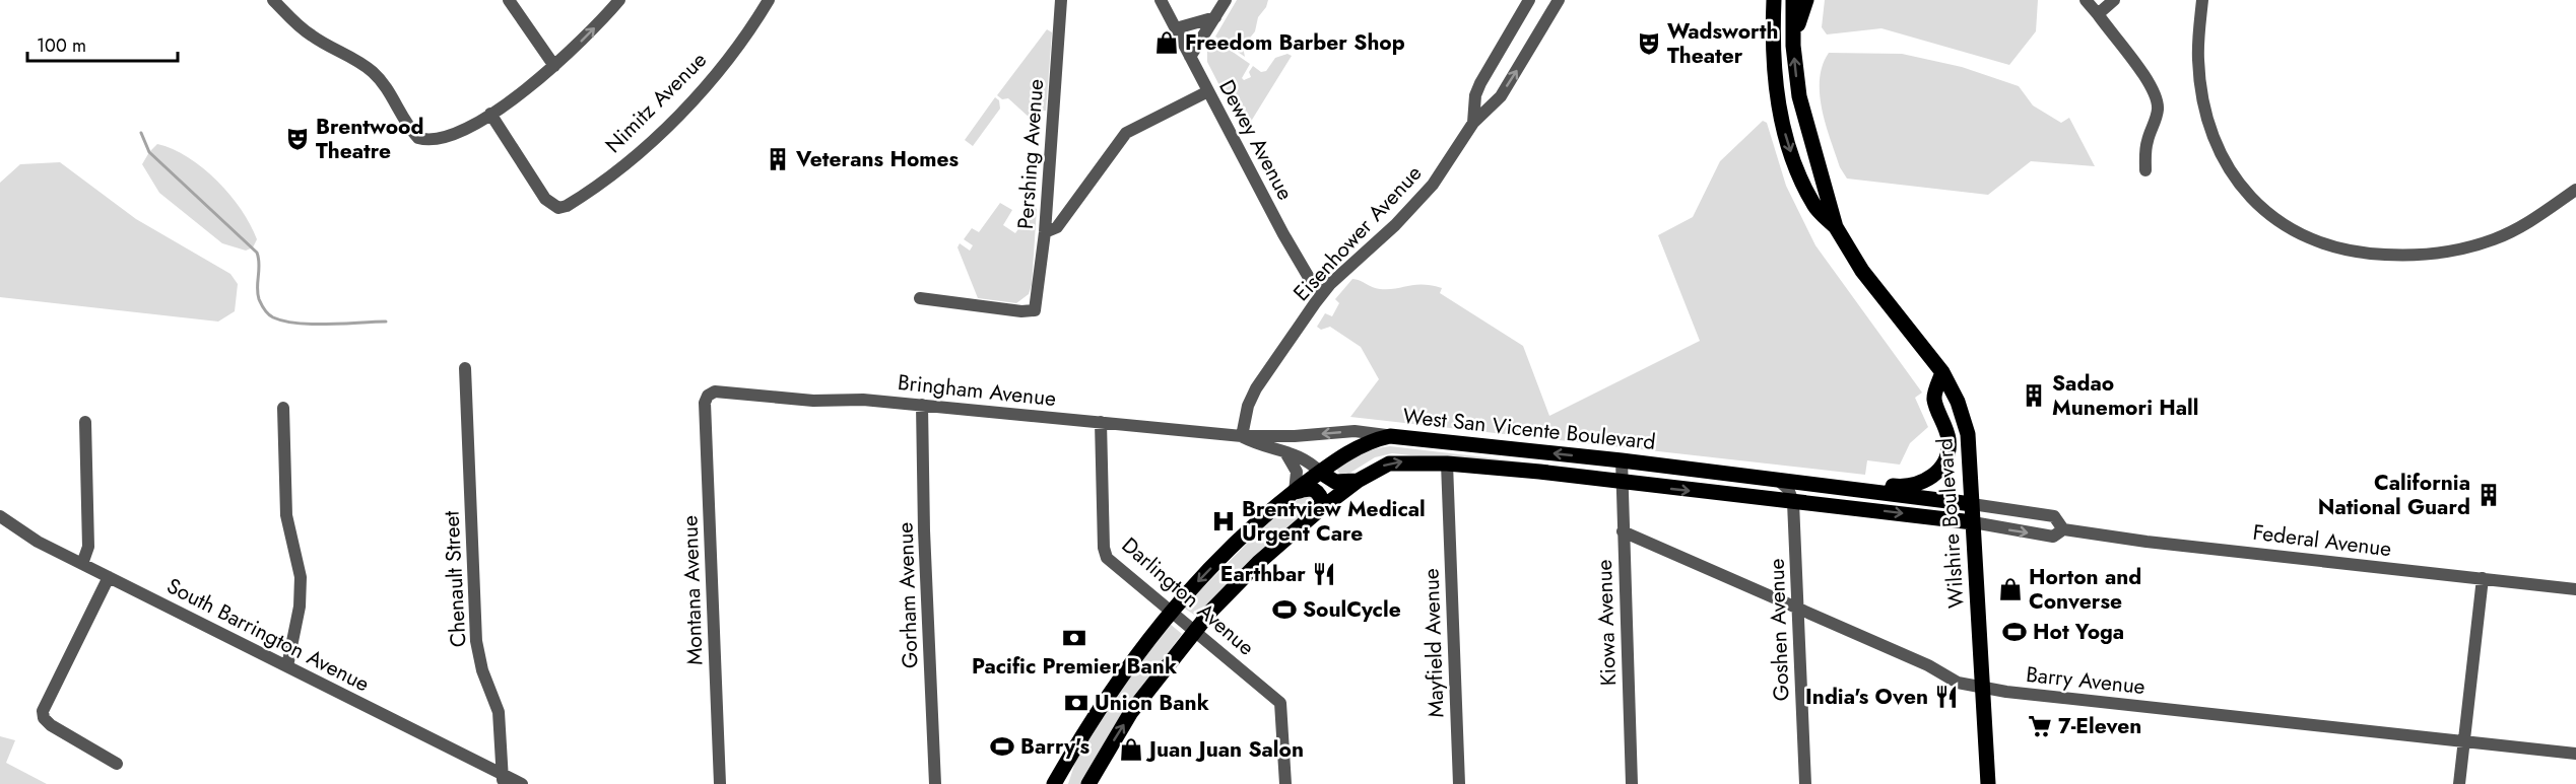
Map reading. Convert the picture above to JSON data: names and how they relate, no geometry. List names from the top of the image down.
{
  "streets": {
    "main road": ["West San Vicente Boulevard", "Wilshire Boulevard"],
    "street": [
      "Nimitz Avenue",
      "Dewey Avenue",
      "Pershing Avenue",
      "Eisenhower Avenue",
      "Bringham Avenue",
      "Federal Avenue",
      "Chenault Street",
      "Montana Avenue",
      "Gorham Avenue",
      "Darlington Avenue",
      "Kiowa Avenue",
      "Goshen Avenue",
      "South Barrington Avenue",
      "Mayfield Avenue",
      "Barry Avenue"
    ]
  },
  "crossings": [
    ["Dewey Avenue", "Eisenhower Avenue"],
    ["Eisenhower Avenue", "Bringham Avenue"],
    ["Bringham Avenue", "West San Vicente Boulevard"],
    ["Bringham Avenue", "Montana Avenue"],
    ["Bringham Avenue", "Gorham Avenue"],
    ["Bringham Avenue", "Darlington Avenue"],
    ["West San Vicente Boulevard", "Wilshire Boulevard"],
    ["West San Vicente Boulevard", "Federal Avenue"],
    ["West San Vicente Boulevard", "Darlington Avenue"],
    ["West San Vicente Boulevard", "Kiowa Avenue"],
    ["West San Vicente Boulevard", "Goshen Avenue"],
    ["West San Vicente Boulevard", "Mayfield Avenue"],
    ["Wilshire Boulevard", "Federal Avenue"],
    ["Wilshire Boulevard", "Barry Avenue"],
    ["Chenault Street", "South Barrington Avenue"],
    ["Kiowa Avenue", "Barry Avenue"],
    ["Goshen Avenue", "Barry Avenue"]
  ],
  "places": {
    "shop": ["Freedom Barber Shop", "Horton and Converse", "Juan Juan Salon"],
    "theatre": ["Wadsworth Theater", "Brentwood Theatre"],
    "building": ["Veterans Homes", "Sadao Munemori Hall", "California National Guard"],
    "hospital": ["Brentview Medical Urgent Care"],
    "restaurant": ["Earthbar", "India's Oven"],
    "sports": ["SoulCycle", "Hot Yoga", "Barry's"],
    "bank": ["Pacific Premier Bank", "Union Bank"],
    "supermarket": ["7-Eleven"]
  },
  "scale_bar": "100 m"
}
